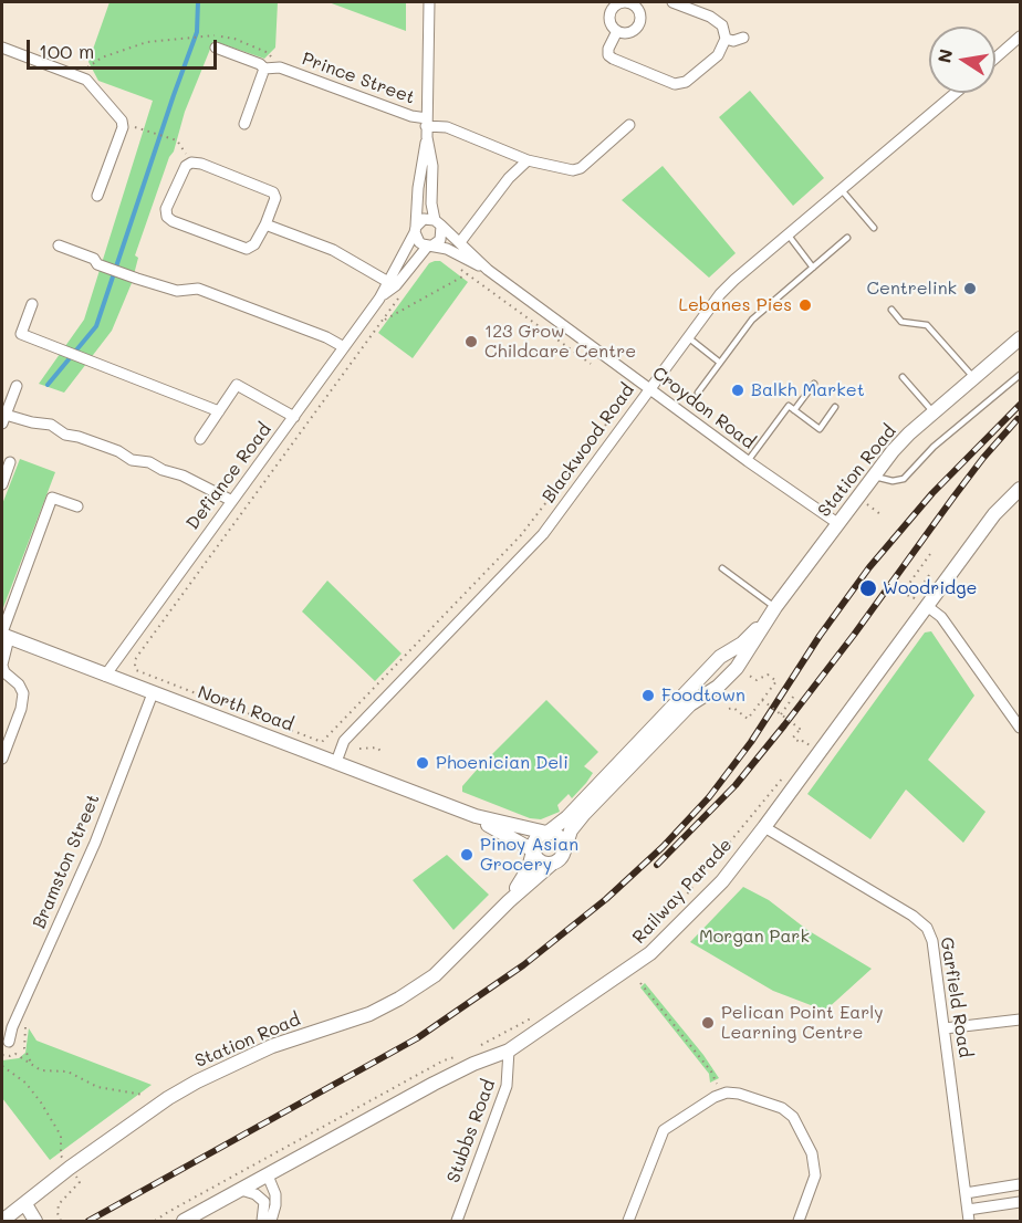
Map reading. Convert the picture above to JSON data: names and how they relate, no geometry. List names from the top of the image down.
{
  "streets": {
    "street": [
      "Prince Street",
      "Croydon Road",
      "Blackwood Road",
      "Station Road",
      "Defiance Road",
      "North Road",
      "Bramston Street",
      "Railway Parade",
      "Garfield Road",
      "Stubbs Road"
    ]
  },
  "crossings": [
    ["Prince Street", "Defiance Road"],
    ["Croydon Road", "Blackwood Road"],
    ["Croydon Road", "Station Road"],
    ["Croydon Road", "Defiance Road"],
    ["Blackwood Road", "North Road"],
    ["Station Road", "North Road"],
    ["Defiance Road", "North Road"],
    ["North Road", "Bramston Street"],
    ["Railway Parade", "Garfield Road"],
    ["Railway Parade", "Stubbs Road"]
  ],
  "parks": ["Morgan Park"],
  "places": [
    "Centrelink",
    "Lebanes Pies",
    "123 Grow Childcare Centre",
    "Balkh Market",
    "Woodridge",
    "Foodtown",
    "Phoenician Deli",
    "Pinoy Asian Grocery",
    "Pelican Point Early Learning Centre"
  ],
  "scale_bar": "100 m",
  "north": "left"
}
